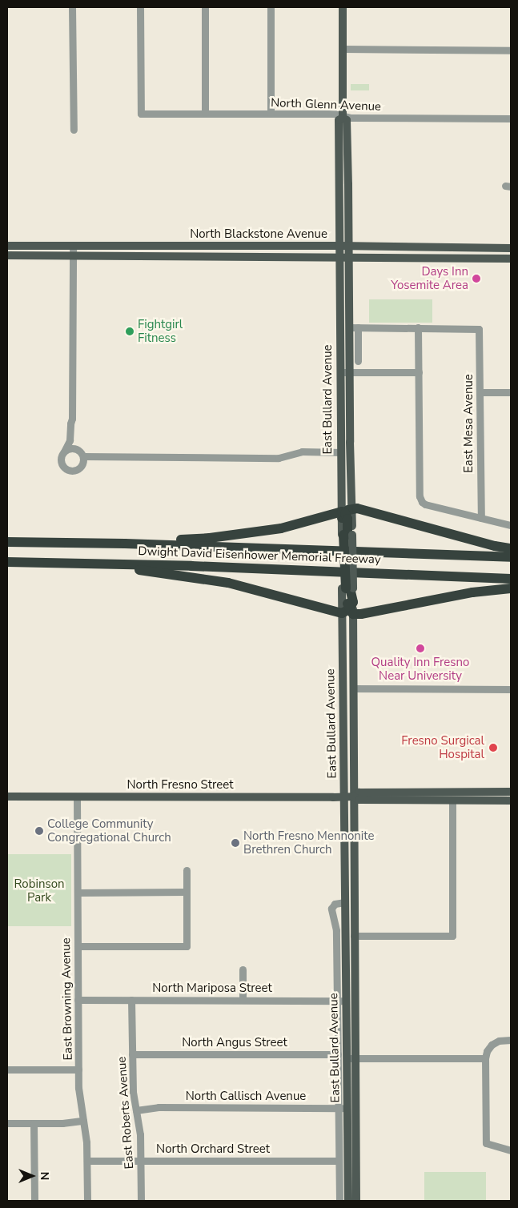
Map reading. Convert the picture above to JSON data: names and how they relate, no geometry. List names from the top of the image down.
{
  "streets": {
    "highway": ["Dwight David Eisenhower Memorial Freeway"],
    "main road": ["North Blackstone Avenue", "East Bullard Avenue", "North Fresno Street"],
    "street": [
      "North Glenn Avenue",
      "East Mesa Avenue",
      "North Mariposa Street",
      "East Browning Avenue",
      "North Angus Street",
      "North Callisch Avenue",
      "East Roberts Avenue",
      "North Orchard Street"
    ]
  },
  "crossings": [
    ["North Blackstone Avenue", "East Bullard Avenue"],
    ["East Bullard Avenue", "North Fresno Street"],
    ["East Bullard Avenue", "North Mariposa Street"],
    ["East Bullard Avenue", "North Callisch Avenue"],
    ["North Fresno Street", "East Browning Avenue"],
    ["North Mariposa Street", "East Browning Avenue"],
    ["North Mariposa Street", "East Roberts Avenue"],
    ["East Browning Avenue", "North Orchard Street"],
    ["North Angus Street", "East Roberts Avenue"],
    ["North Callisch Avenue", "East Roberts Avenue"],
    ["East Roberts Avenue", "North Orchard Street"]
  ],
  "parks": ["Robinson Park"],
  "places": [
    "Days Inn Yosemite Area",
    "Fightgirl Fitness",
    "Quality Inn Fresno Near University",
    "Fresno Surgical Hospital",
    "College Community Congregational Church",
    "North Fresno Mennonite Brethren Church"
  ],
  "north": "right"
}
